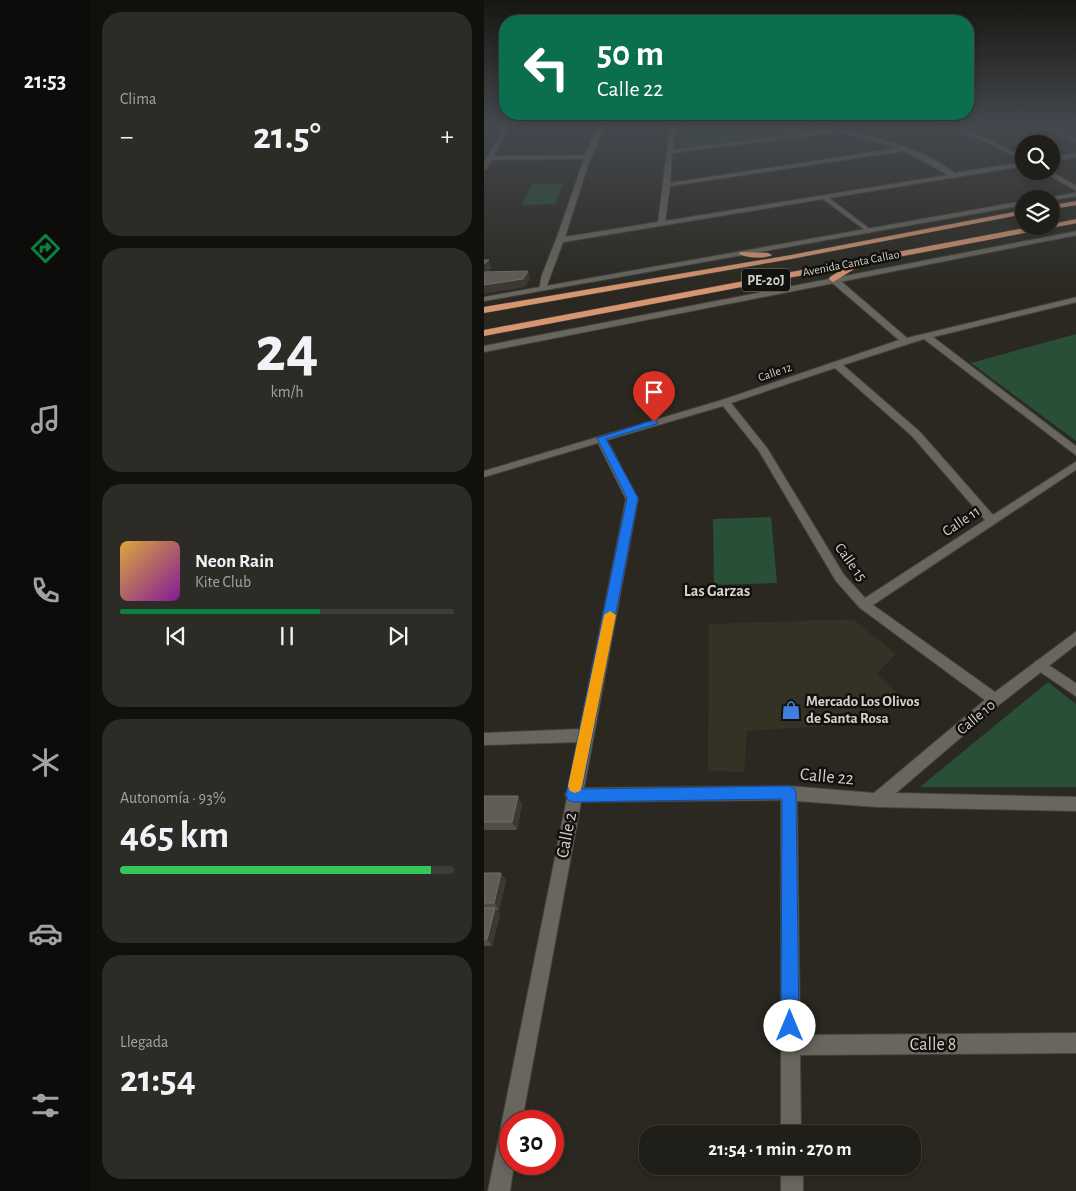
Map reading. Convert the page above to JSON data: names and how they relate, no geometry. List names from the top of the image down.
{
  "streets": {
    "highway": ["Avenida Canta Callao", "PE-20J"],
    "street": [
      "Calle 12",
      "Calle 11",
      "Calle 15",
      "Calle 10",
      "Calle 22",
      "Calle 2",
      "Calle 8"
    ]
  },
  "crossings": [
    ["Calle 12", "Calle 15"],
    ["Calle 12", "Calle 2"],
    ["Calle 11", "Calle 15"],
    ["Calle 15", "Calle 10"],
    ["Calle 10", "Calle 22"],
    ["Calle 22", "Calle 2"]
  ],
  "districts": ["Las Garzas"],
  "places": {
    "shop": ["Mercado Los Olivos de Santa Rosa"]
  },
  "page": {
    "tabs": "21:53",
    "tile": [
      "Clima",
      ["24", "km/h"],
      ["Autonomía · 93%", "465 km"],
      ["Llegada", "21:54"]
    ],
    "turn": ["50 m", "Calle 22"],
    "heat": ["−", "21.5°", "+"],
    "song": ["Neon Rain", "Kite Club"],
    "limit": "30",
    "trip": "21:54 · 1 min · 270 m"
  }
}
